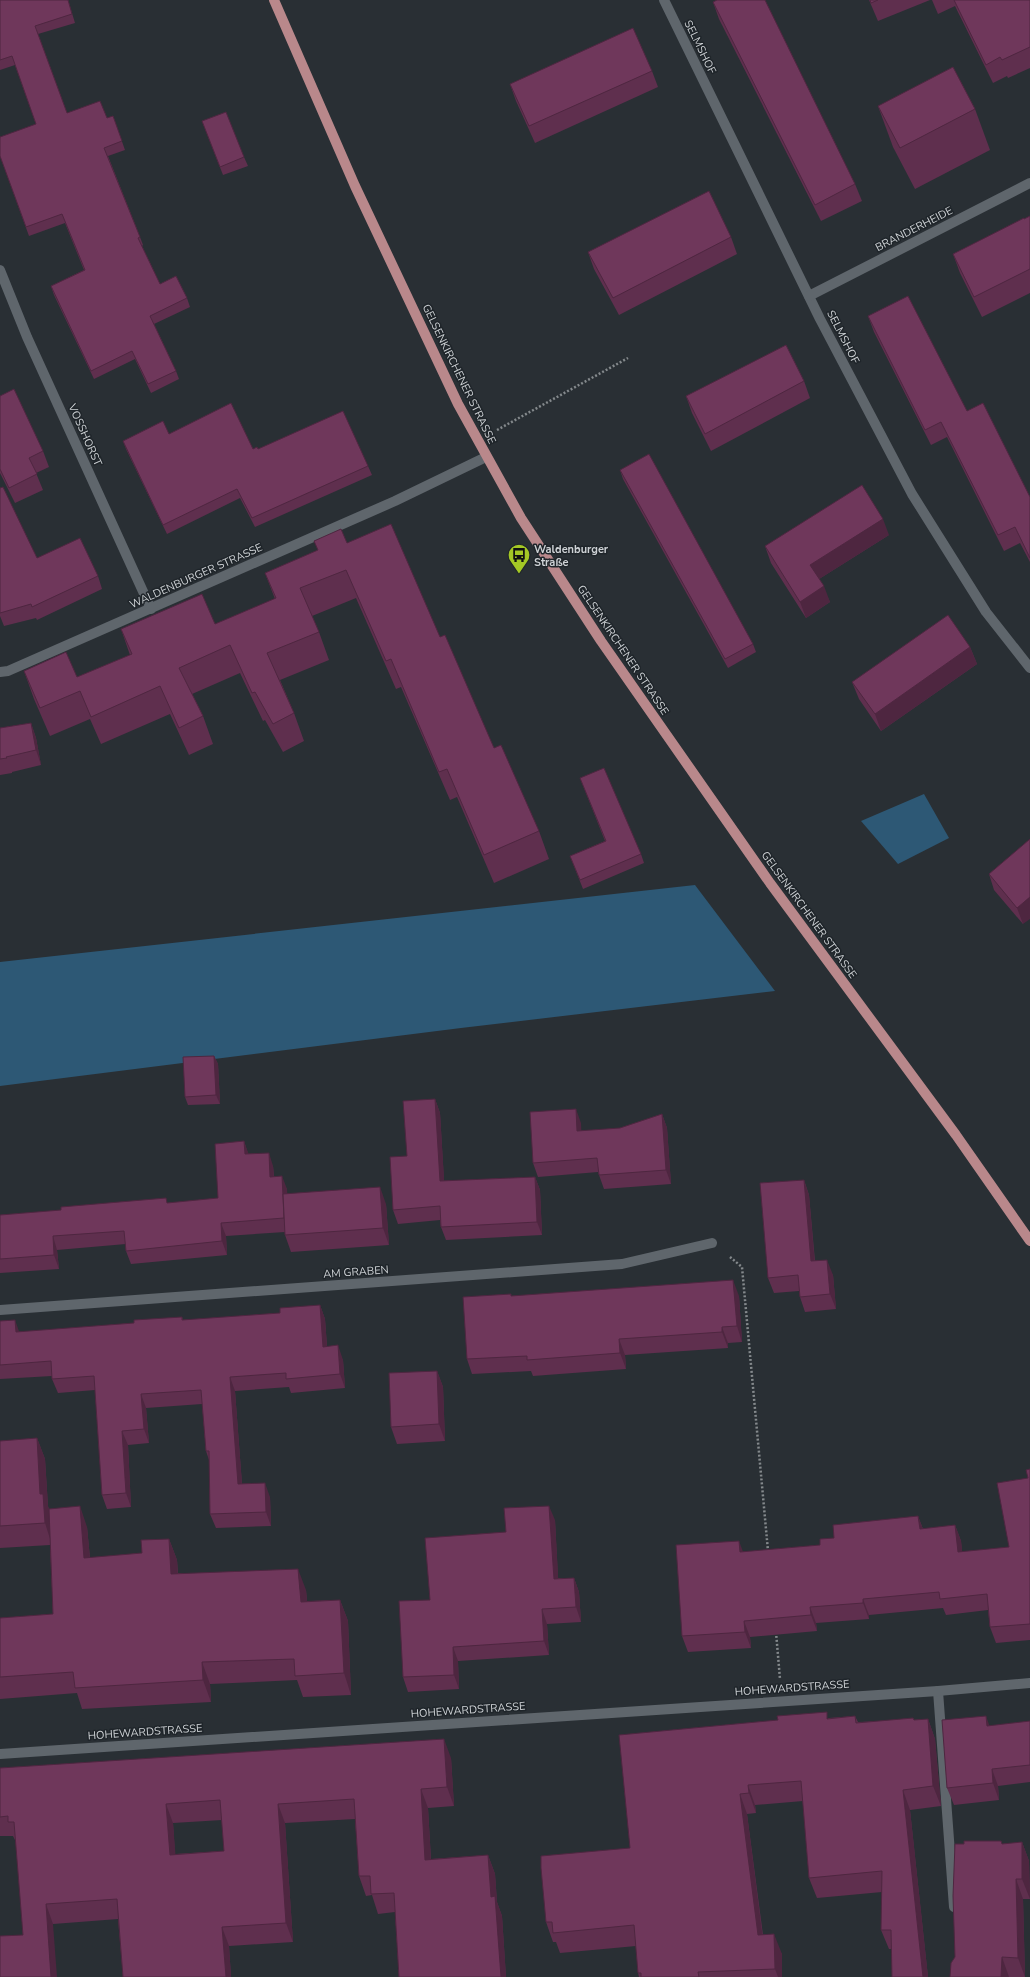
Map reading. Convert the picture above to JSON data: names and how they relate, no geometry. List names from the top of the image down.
{
  "streets": {
    "main road": ["GELSENKIRCHENER STRASSE"],
    "street": [
      "SELMSHOF",
      "BRANDERHEIDE",
      "VOSSHORST",
      "WALDENBURGER STRASSE",
      "AM GRABEN",
      "HOHEWARDSTRASSE"
    ]
  },
  "crossings": [
    ["SELMSHOF", "BRANDERHEIDE"],
    ["GELSENKIRCHENER STRASSE", "WALDENBURGER STRASSE"],
    ["VOSSHORST", "WALDENBURGER STRASSE"]
  ],
  "places": {
    "bus stop": ["Waldenburger Straße"]
  }
}
